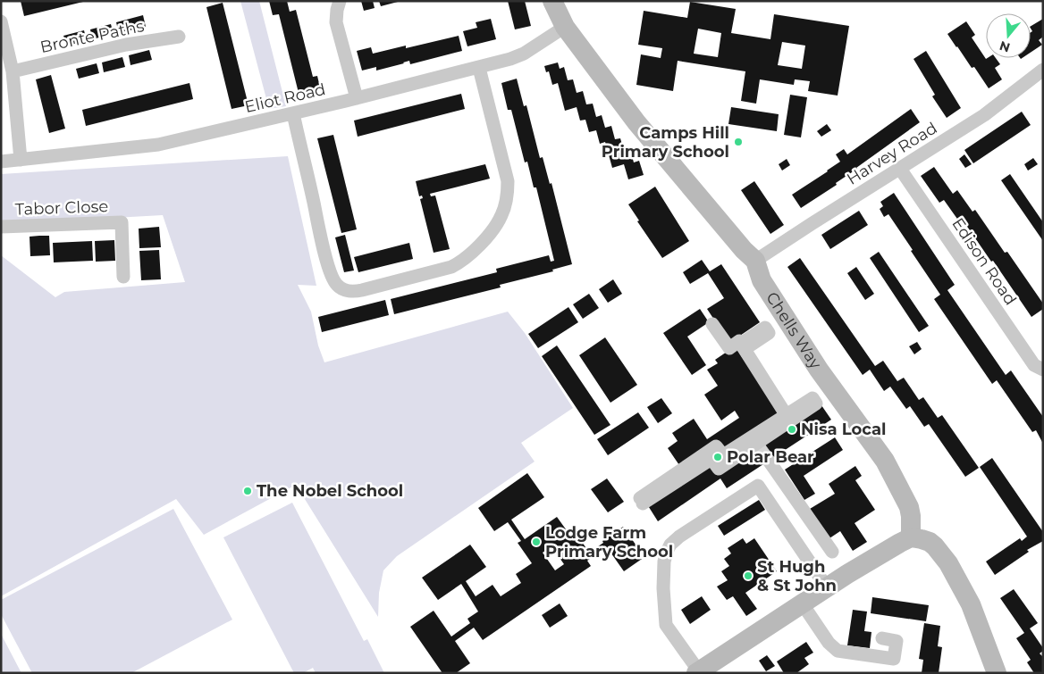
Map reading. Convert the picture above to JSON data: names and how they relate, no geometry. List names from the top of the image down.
{
  "streets": {
    "street": [
      "Bronte Paths",
      "Eliot Road",
      "Harvey Road",
      "Tabor Close",
      "Edison Road",
      "Chells Way"
    ]
  },
  "crossings": [
    ["Eliot Road", "Chells Way"],
    ["Harvey Road", "Edison Road"],
    ["Harvey Road", "Chells Way"]
  ],
  "places": [
    "Camps Hill Primary School",
    "Nisa Local",
    "Polar Bear",
    "The Nobel School",
    "Lodge Farm Primary School",
    "St Hugh & St John"
  ],
  "north": "bottom"
}
